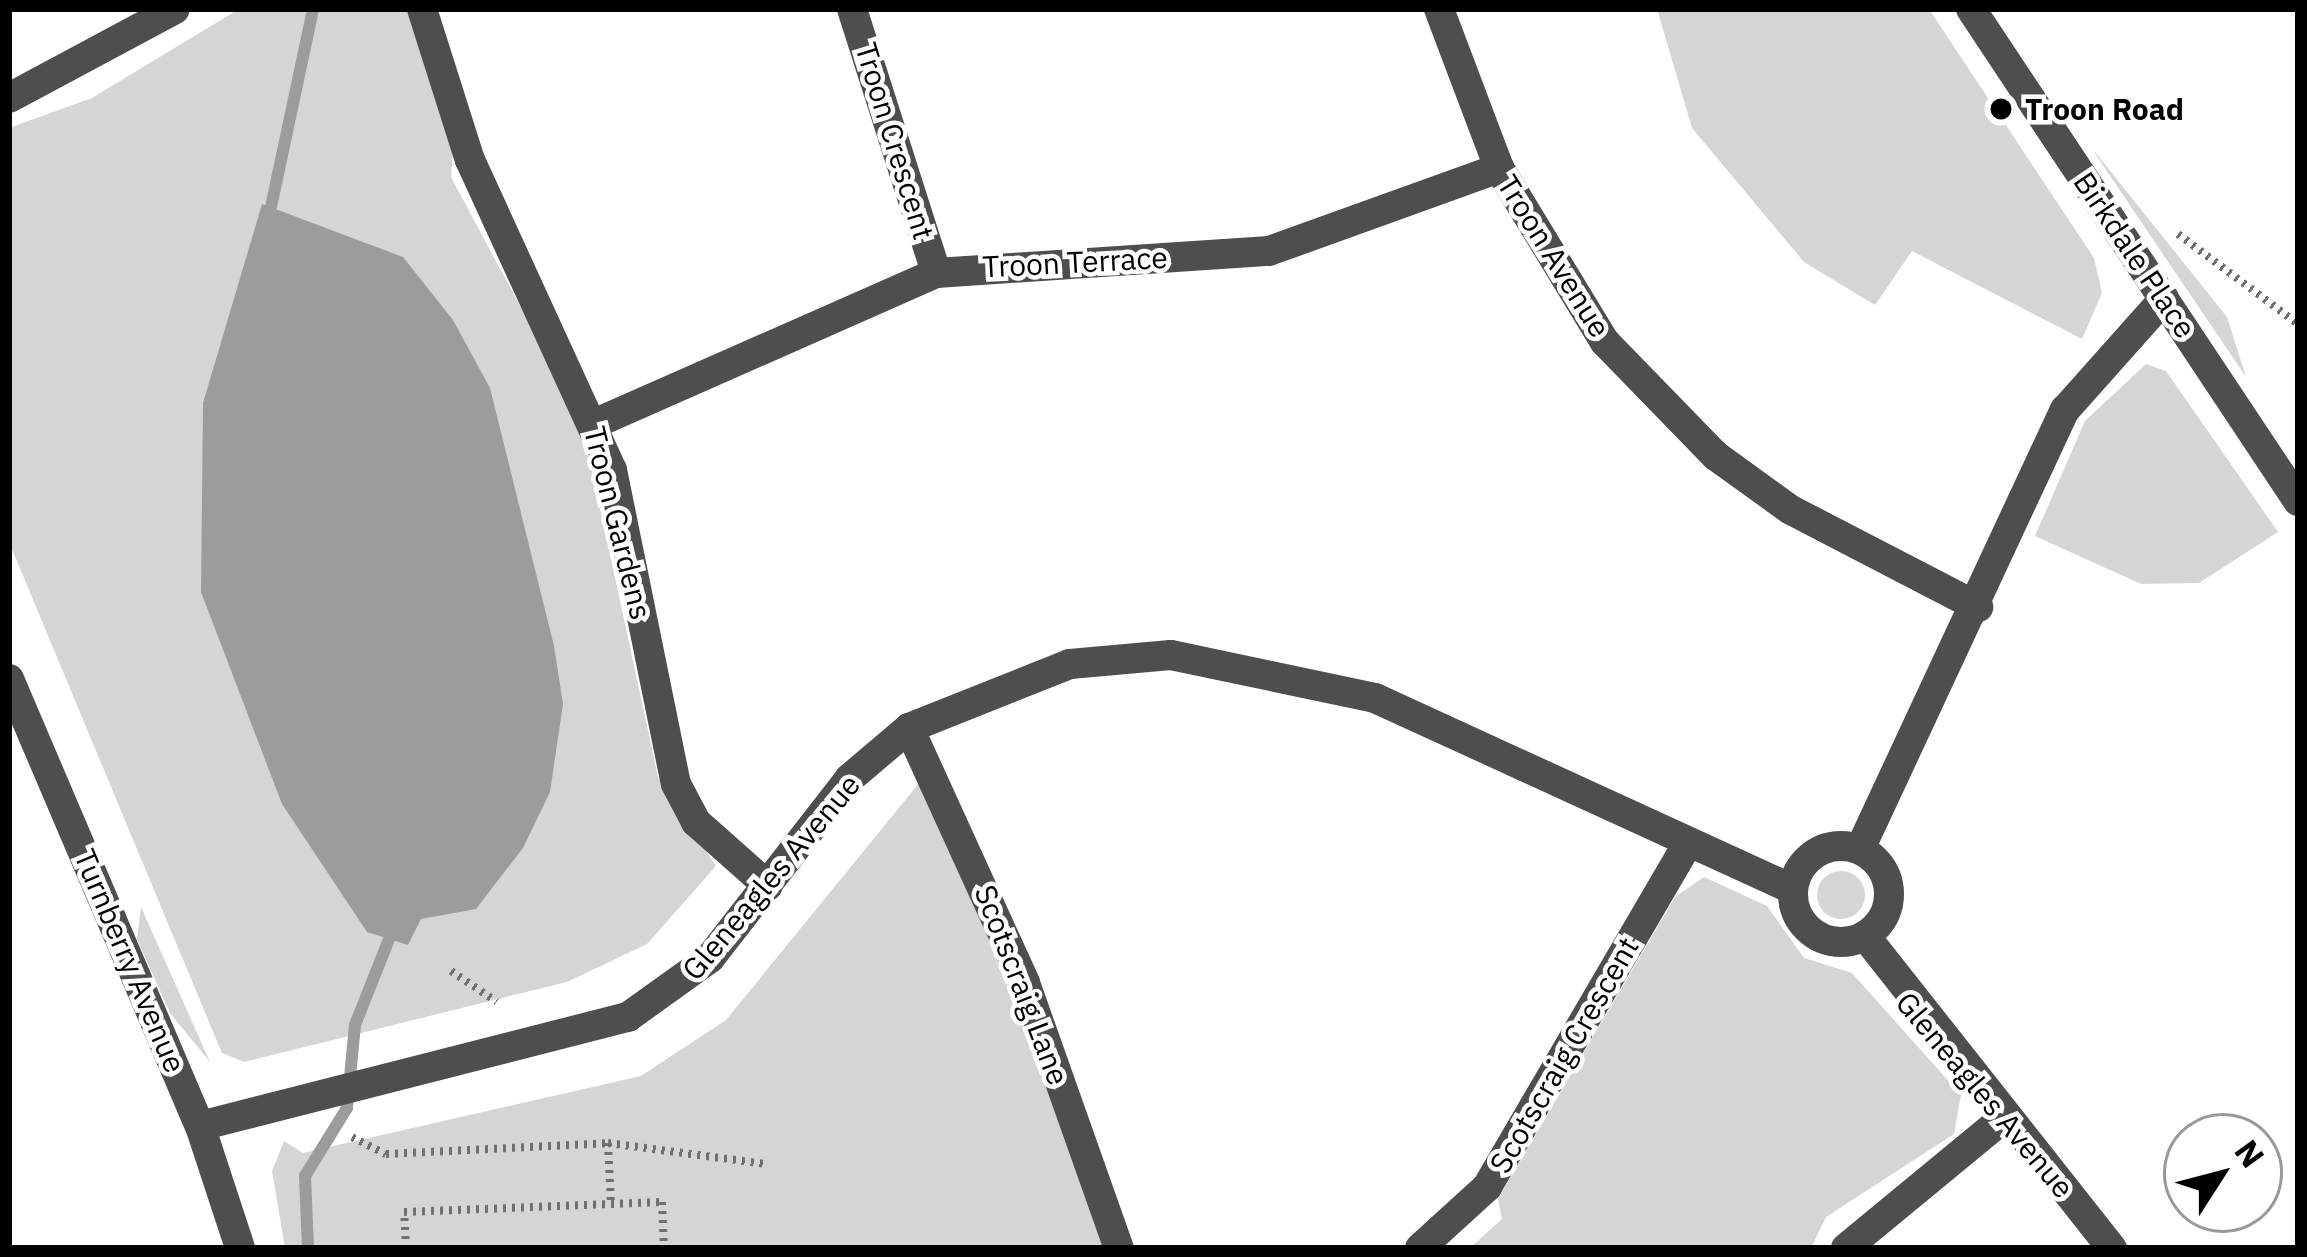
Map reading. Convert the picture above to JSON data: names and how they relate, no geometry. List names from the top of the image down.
{
  "streets": {
    "street": [
      "Troon Crescent",
      "Birkdale Place",
      "Troon Avenue",
      "Troon Terrace",
      "Troon Gardens",
      "Gleneagles Avenue",
      "Turnberry Avenue",
      "Scotscraig Lane",
      "Scotscraig Crescent"
    ]
  },
  "crossings": [
    ["Troon Crescent", "Troon Terrace"],
    ["Troon Avenue", "Troon Terrace"],
    ["Troon Terrace", "Troon Gardens"],
    ["Troon Gardens", "Gleneagles Avenue"],
    ["Gleneagles Avenue", "Turnberry Avenue"],
    ["Gleneagles Avenue", "Scotscraig Lane"],
    ["Gleneagles Avenue", "Scotscraig Crescent"]
  ],
  "places": ["Troon Road"],
  "north": "top right"
}
